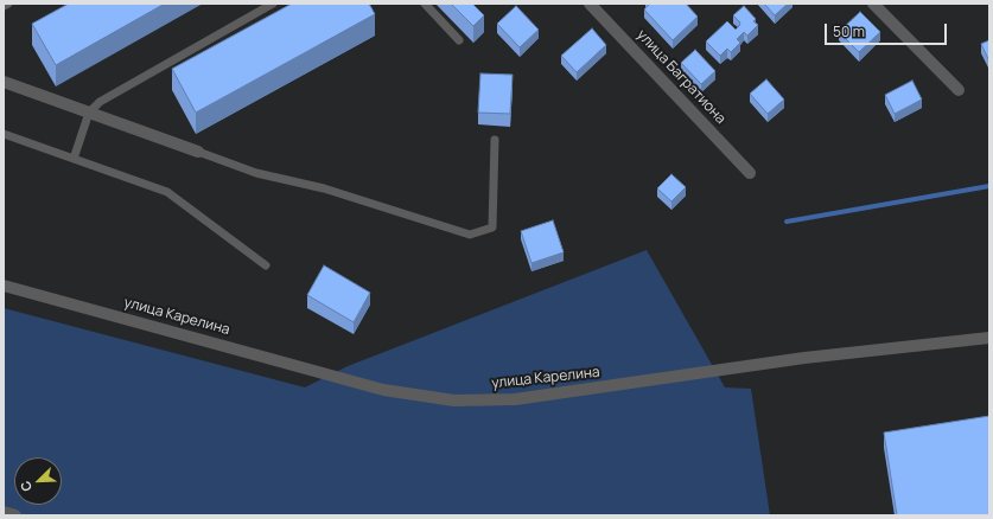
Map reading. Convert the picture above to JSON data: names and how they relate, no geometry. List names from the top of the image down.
{
  "streets": {
    "street": ["улица Багратиона", "улица Карелина"]
  },
  "scale_bar": "50 m",
  "north": "bottom left"
}
